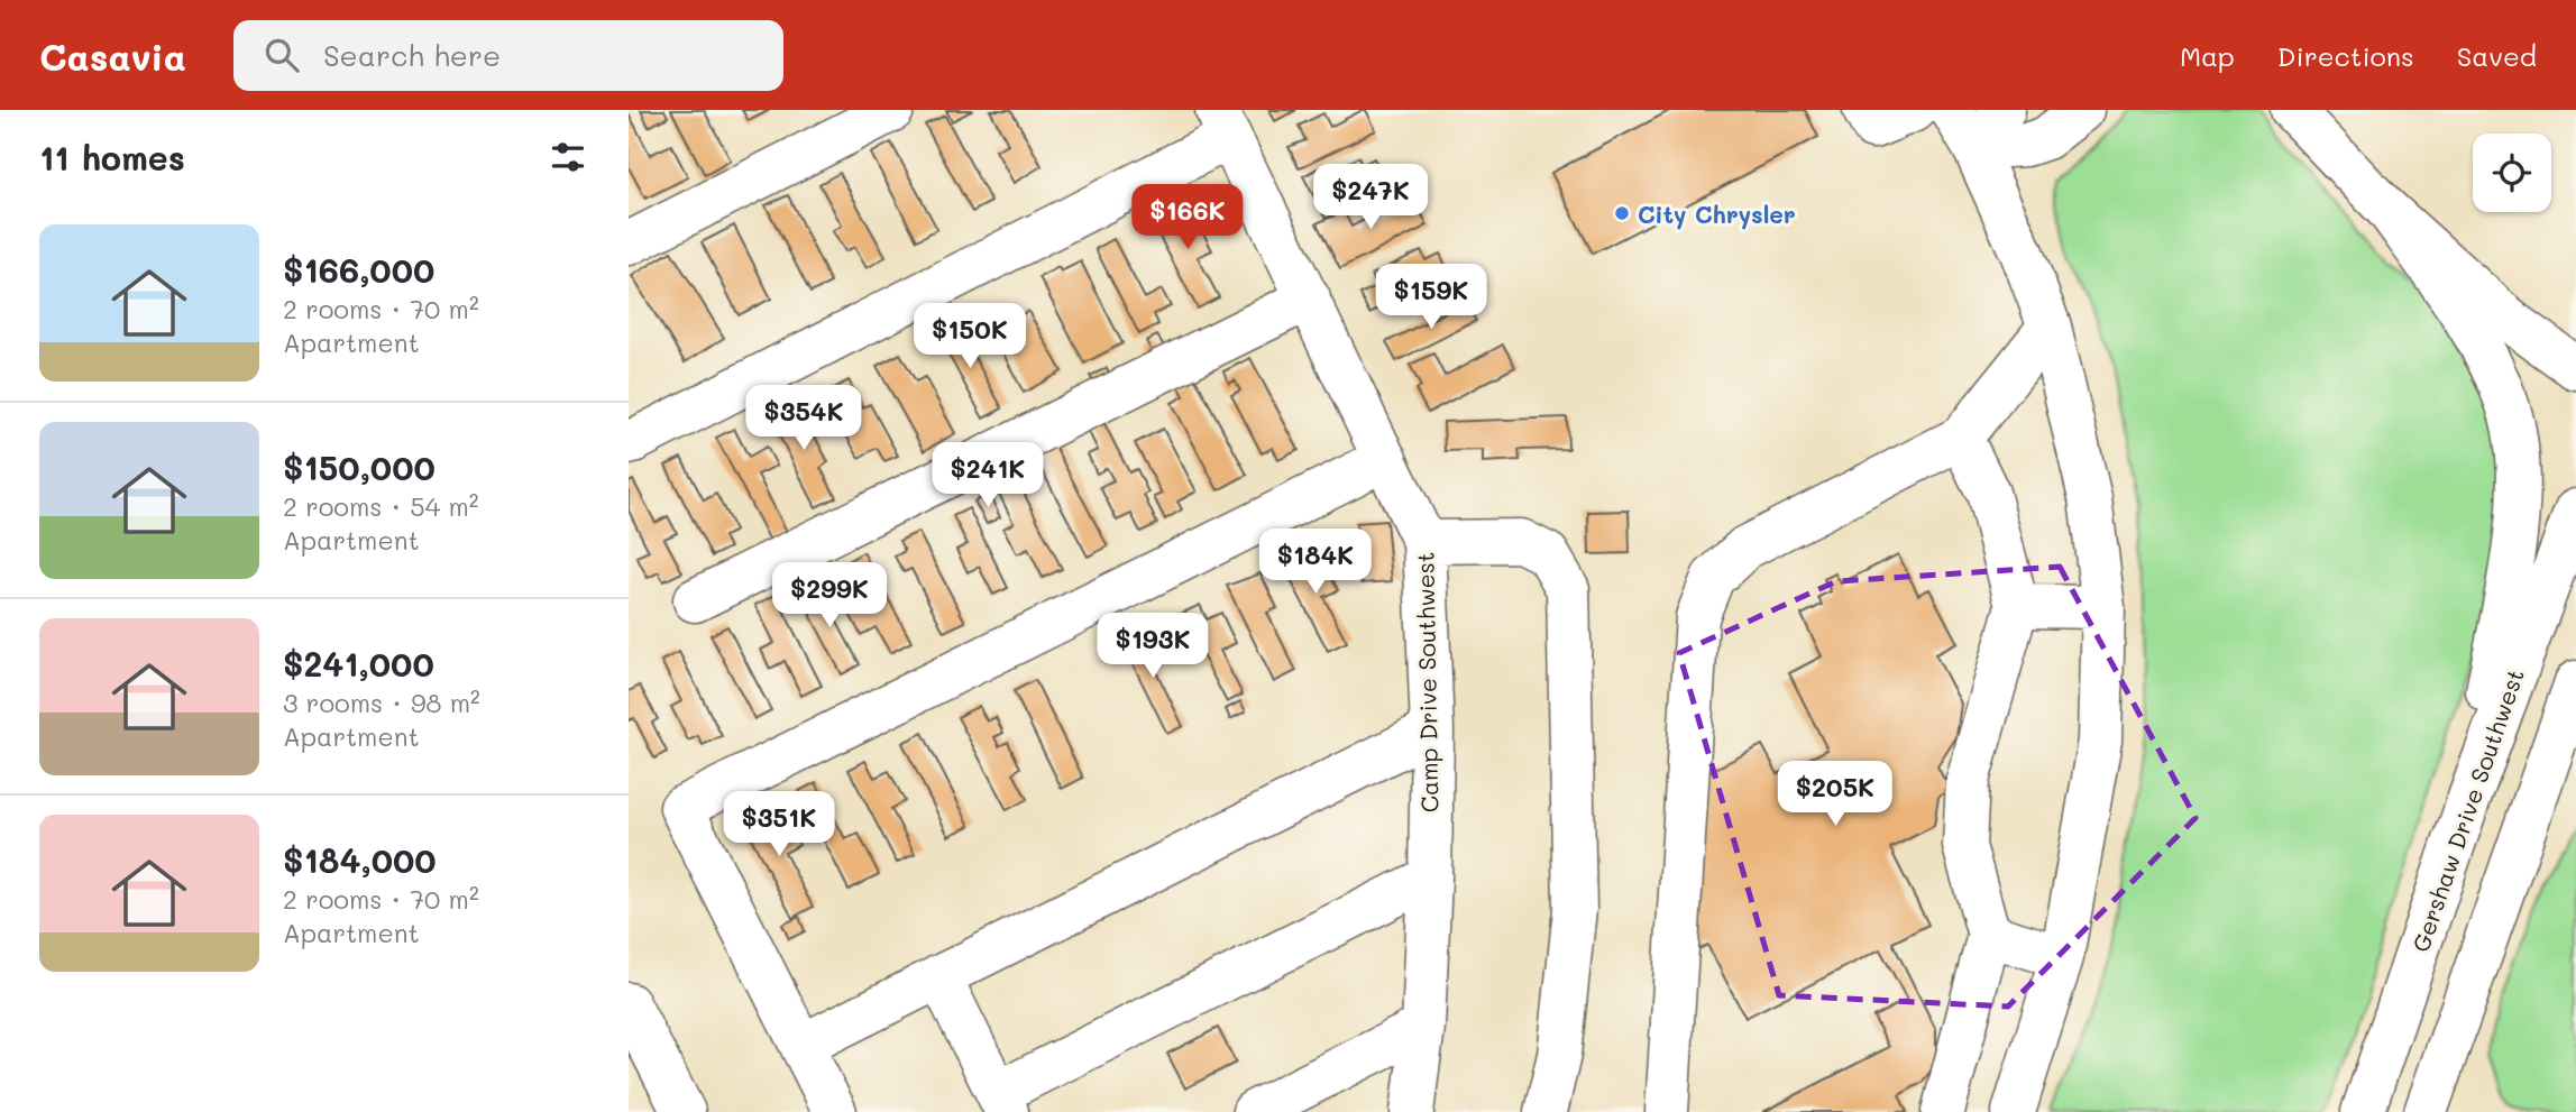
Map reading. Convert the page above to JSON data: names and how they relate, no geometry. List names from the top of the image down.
{
  "streets": {
    "main road": ["Camp Drive Southwest", "Gershaw Drive Southwest"]
  },
  "places": ["City Chrysler"],
  "page": {
    "header": "Casavia",
    "search": "Search here",
    "nav": ["Map", "Directions", "Saved"],
    "heading": "11 homes",
    "price": [
      "$247K",
      "$166K",
      "$159K",
      "$150K",
      "$354K",
      "$241K",
      "$184K",
      "$299K",
      "$193K",
      "$205K",
      "$351K"
    ],
    "list": [
      {
        "name": "$166,000",
        "note": "2 rooms · 70 m² · Apartment"
      },
      {
        "name": "$150,000",
        "note": "2 rooms · 54 m² · Apartment"
      },
      {
        "name": "$241,000",
        "note": "3 rooms · 98 m² · Apartment"
      },
      {
        "name": "$184,000",
        "note": "2 rooms · 70 m² · Apartment"
      }
    ]
  }
}
